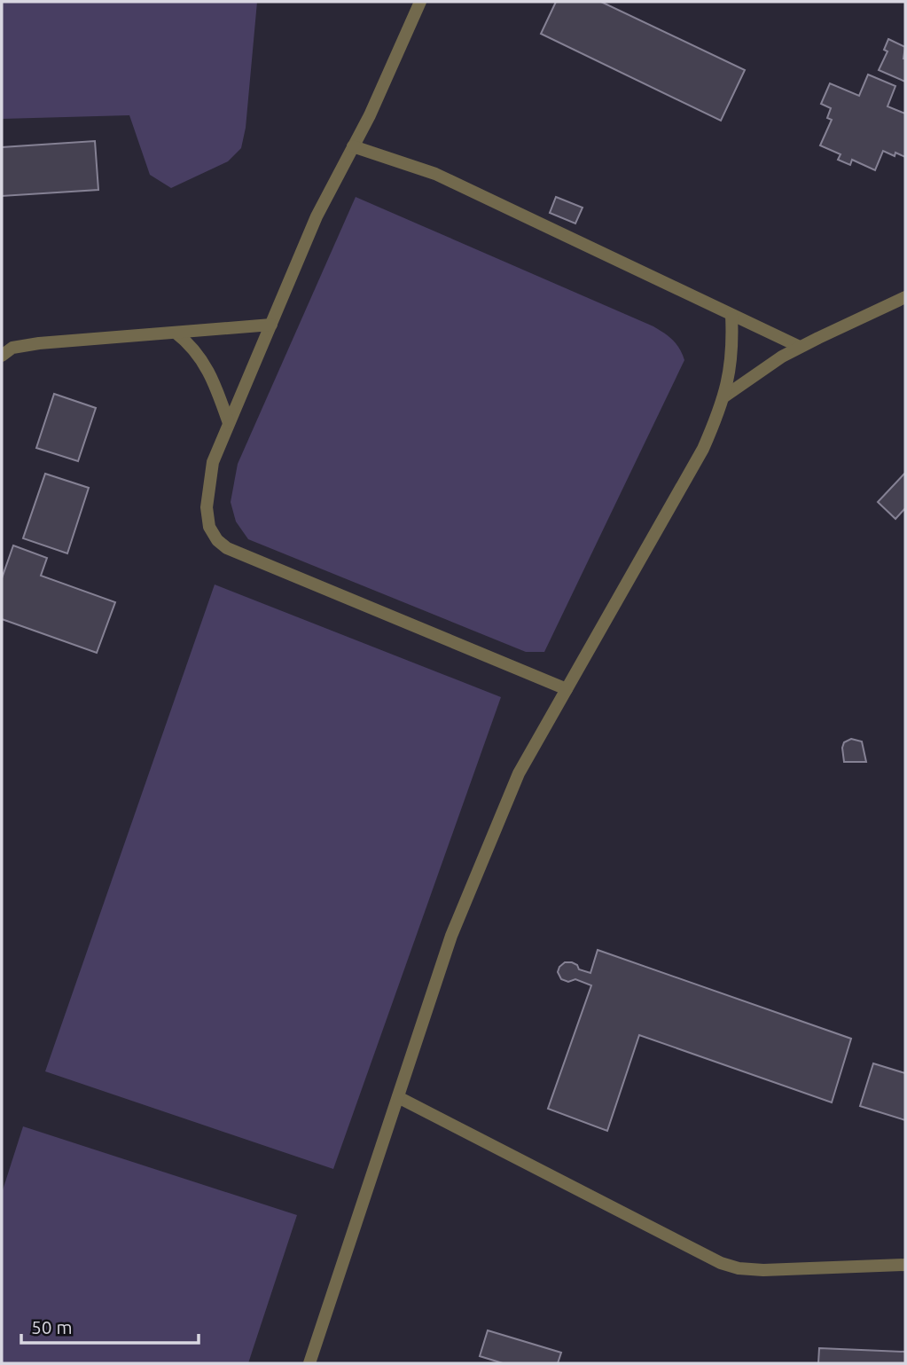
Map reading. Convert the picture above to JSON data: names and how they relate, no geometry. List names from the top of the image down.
{
  "scale_bar": "50 m"
}
